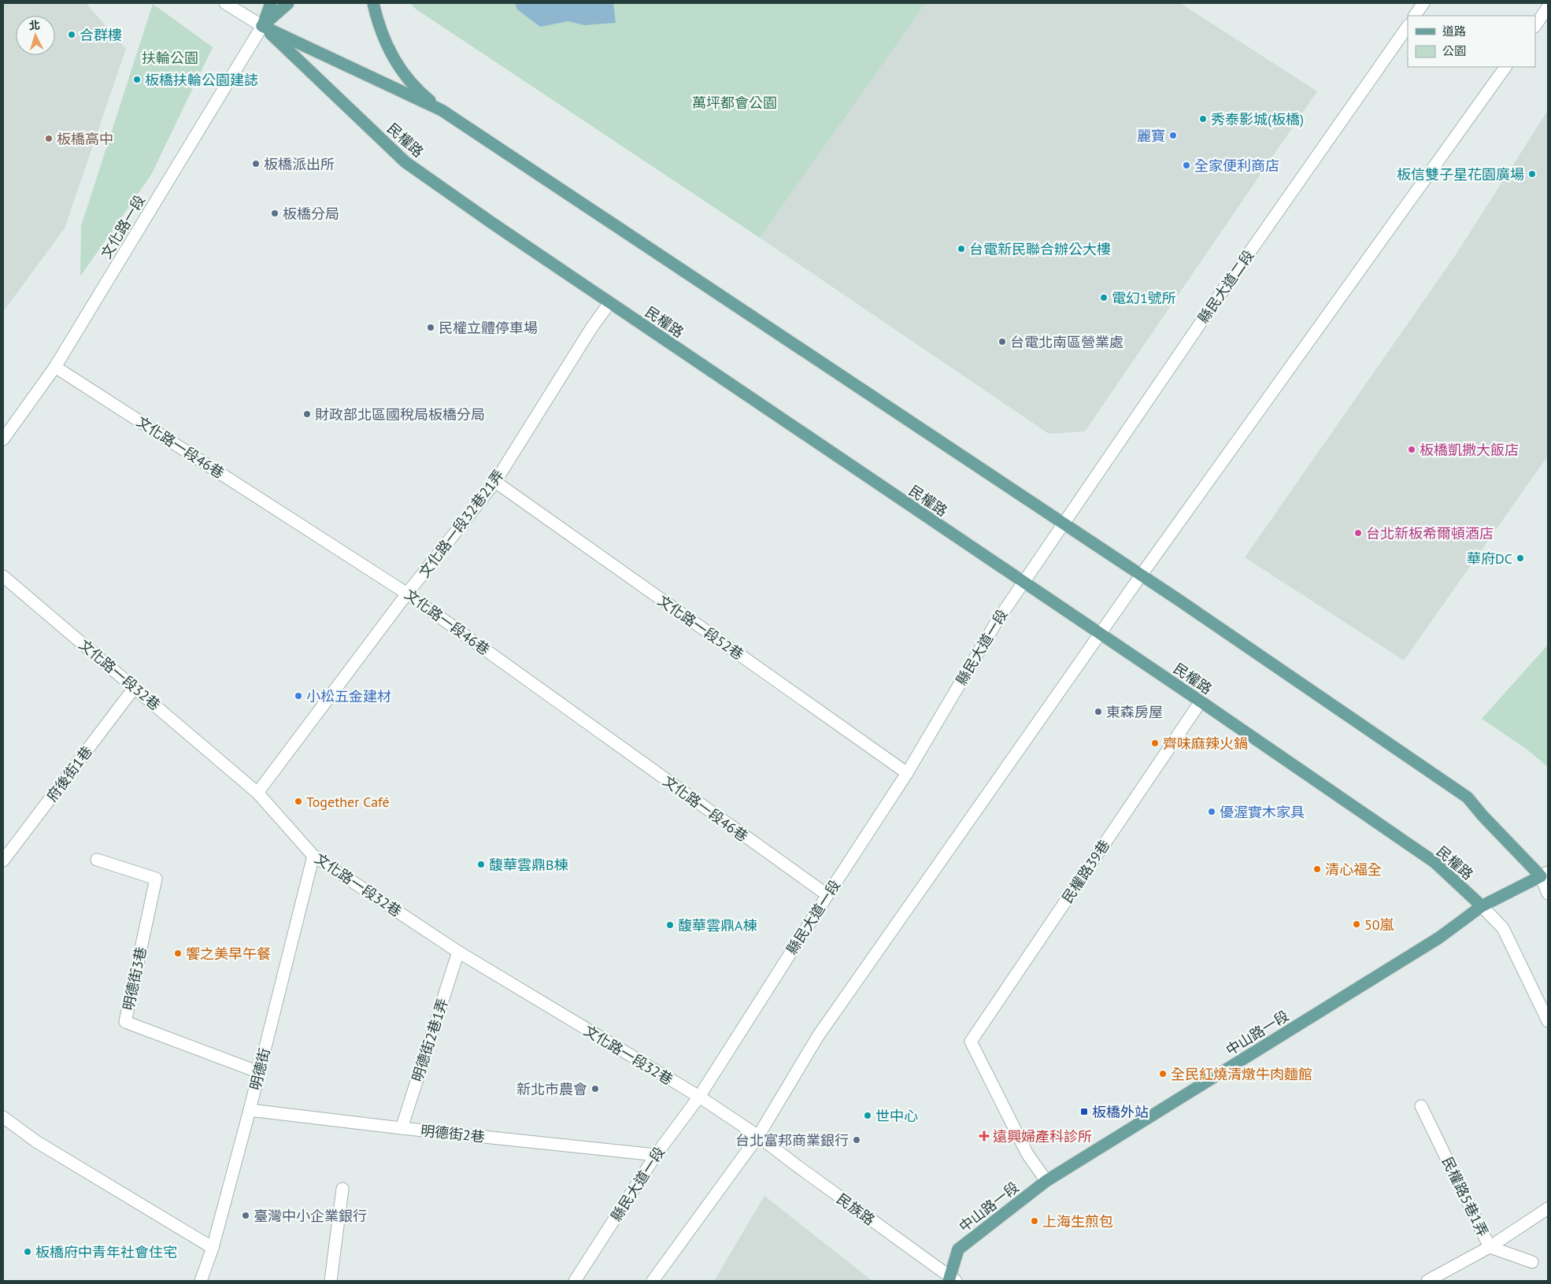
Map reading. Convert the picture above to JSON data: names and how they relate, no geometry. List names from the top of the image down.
{
  "streets": {
    "main road": [
      "民權路",
      "文化路一段",
      "縣民大道二段",
      "文化路一段46巷",
      "文化路一段32巷21弄",
      "文化路一段52巷",
      "縣民大道一段",
      "文化路一段32巷",
      "府後街1巷",
      "民權路39巷",
      "明德街3巷",
      "中山路一段",
      "明德街2巷1弄",
      "明德街",
      "明德街2巷",
      "民權路5巷1弄",
      "民族路"
    ]
  },
  "crossings": [
    ["民權路", "文化路一段"],
    ["民權路", "縣民大道二段"],
    ["民權路", "文化路一段32巷21弄"],
    ["民權路", "縣民大道一段"],
    ["民權路", "民權路39巷"],
    ["民權路", "中山路一段"],
    ["文化路一段", "文化路一段46巷"],
    ["縣民大道二段", "縣民大道一段"],
    ["文化路一段46巷", "文化路一段32巷21弄"],
    ["文化路一段46巷", "縣民大道一段"],
    ["文化路一段32巷21弄", "文化路一段52巷"],
    ["文化路一段32巷21弄", "文化路一段32巷"],
    ["文化路一段52巷", "縣民大道一段"],
    ["縣民大道一段", "文化路一段32巷"],
    ["縣民大道一段", "明德街2巷"],
    ["文化路一段32巷", "府後街1巷"],
    ["文化路一段32巷", "明德街2巷1弄"],
    ["文化路一段32巷", "明德街"],
    ["文化路一段32巷", "民族路"],
    ["民權路39巷", "中山路一段"],
    ["明德街3巷", "明德街"],
    ["中山路一段", "民族路"],
    ["明德街2巷1弄", "明德街2巷"],
    ["明德街", "明德街2巷"]
  ],
  "parks": ["扶輪公園", "萬坪都會公園"],
  "places": {
    "other": [
      "合群樓",
      "板橋扶輪公園建誌",
      "秀泰影城(板橋)",
      "麗寶",
      "板橋高中",
      "板橋派出所",
      "全家便利商店",
      "板信雙子星花園廣場",
      "板橋分局",
      "台電新民聯合辦公大樓",
      "電幻1號所",
      "民權立體停車場",
      "台電北南區營業處",
      "財政部北區國稅局板橋分局",
      "板橋凱撒大飯店",
      "台北新板希爾頓酒店",
      "華府DC",
      "小松五金建材",
      "東森房屋",
      "齊味麻辣火鍋",
      "Together Café",
      "優渥實木家具",
      "馥華雲鼎B棟",
      "清心福全",
      "50嵐",
      "馥華雲鼎A棟",
      "饗之美早午餐",
      "全民紅燒清燉牛肉麵館",
      "新北市農會",
      "世中心",
      "台北富邦商業銀行",
      "臺灣中小企業銀行",
      "上海生煎包",
      "板橋府中青年社會住宅"
    ],
    "transit": ["板橋外站"],
    "health": ["遠興婦產科診所"]
  },
  "legend": ["道路", "公園"],
  "north": "top"
}
